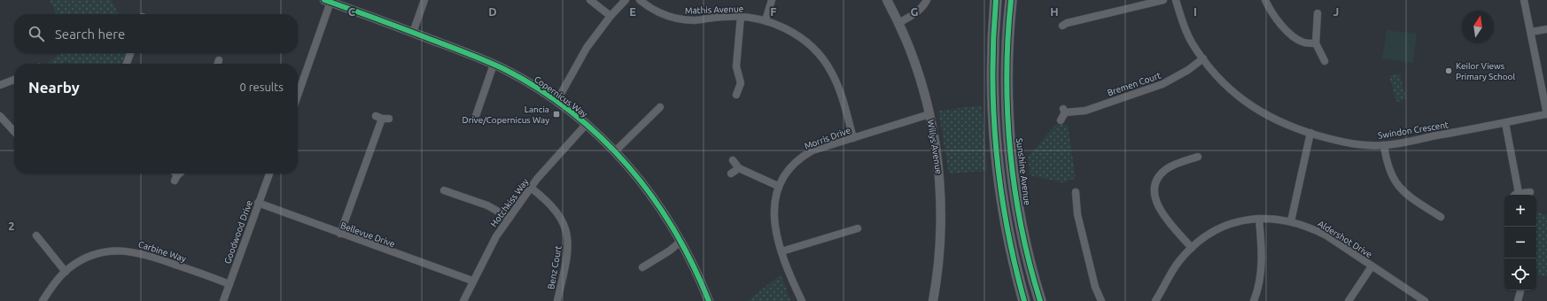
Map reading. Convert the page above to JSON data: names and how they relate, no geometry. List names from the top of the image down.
{
  "streets": {
    "main road": ["Sunshine Avenue"],
    "street": [
      "Mathis Avenue",
      "Bremen Court",
      "Copernicus Way",
      "Swindon Crescent",
      "Morris Drive",
      "Willys Avenue",
      "Hotchkiss Way",
      "Goodwood Drive",
      "Bellevue Drive",
      "Aldershot Drive",
      "Carbine Way",
      "Benz Court"
    ]
  },
  "crossings": [
    ["Mathis Avenue", "Morris Drive"],
    ["Bremen Court", "Swindon Crescent"],
    ["Copernicus Way", "Hotchkiss Way"],
    ["Morris Drive", "Willys Avenue"],
    ["Hotchkiss Way", "Bellevue Drive"],
    ["Hotchkiss Way", "Benz Court"],
    ["Goodwood Drive", "Bellevue Drive"],
    ["Goodwood Drive", "Carbine Way"]
  ],
  "places": {
    "other": ["Keilor Views Primary School"],
    "transit": ["Lancia Drive/Copernicus Way"]
  },
  "north": "top",
  "page": {
    "search": "Search here",
    "heading": ["Nearby", "0 results"],
    "map_buttons": ["+", "−"]
  },
  "grid": {
    "columns": [
      "C",
      "D",
      "E",
      "F",
      "G",
      "H",
      "I",
      "J"
    ],
    "rows": ["2"]
  }
}
